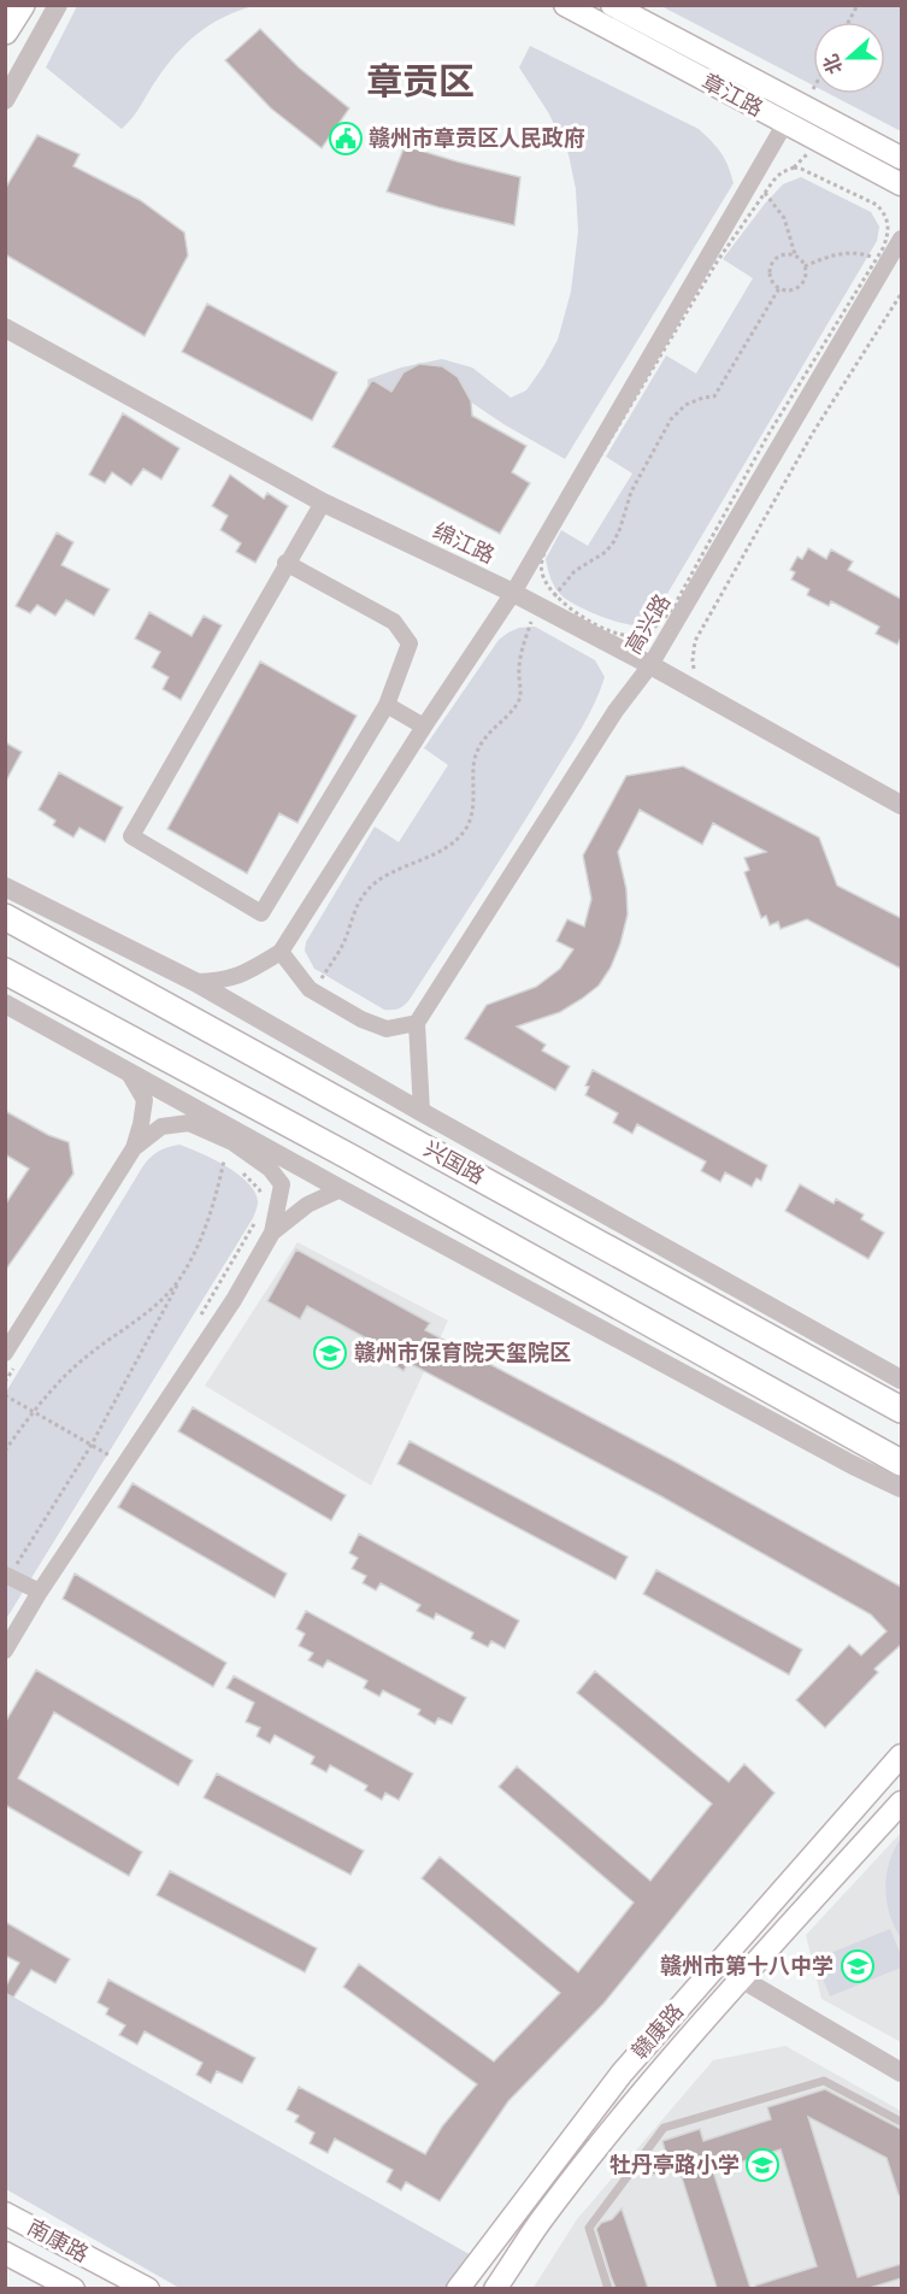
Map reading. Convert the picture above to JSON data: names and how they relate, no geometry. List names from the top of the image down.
{
  "streets": {
    "main road": [
      "章江路",
      "兴国路",
      "赣康路",
      "南康路"
    ],
    "street": ["绵江路", "高兴路"]
  },
  "crossings": [
    ["绵江路", "高兴路"]
  ],
  "districts": ["章贡区"],
  "places": {
    "public building": ["赣州市章贡区人民政府"],
    "school or university": ["赣州市保育院天玺院区", "赣州市第十八中学", "牡丹亭路小学"]
  },
  "north": "left"
}
